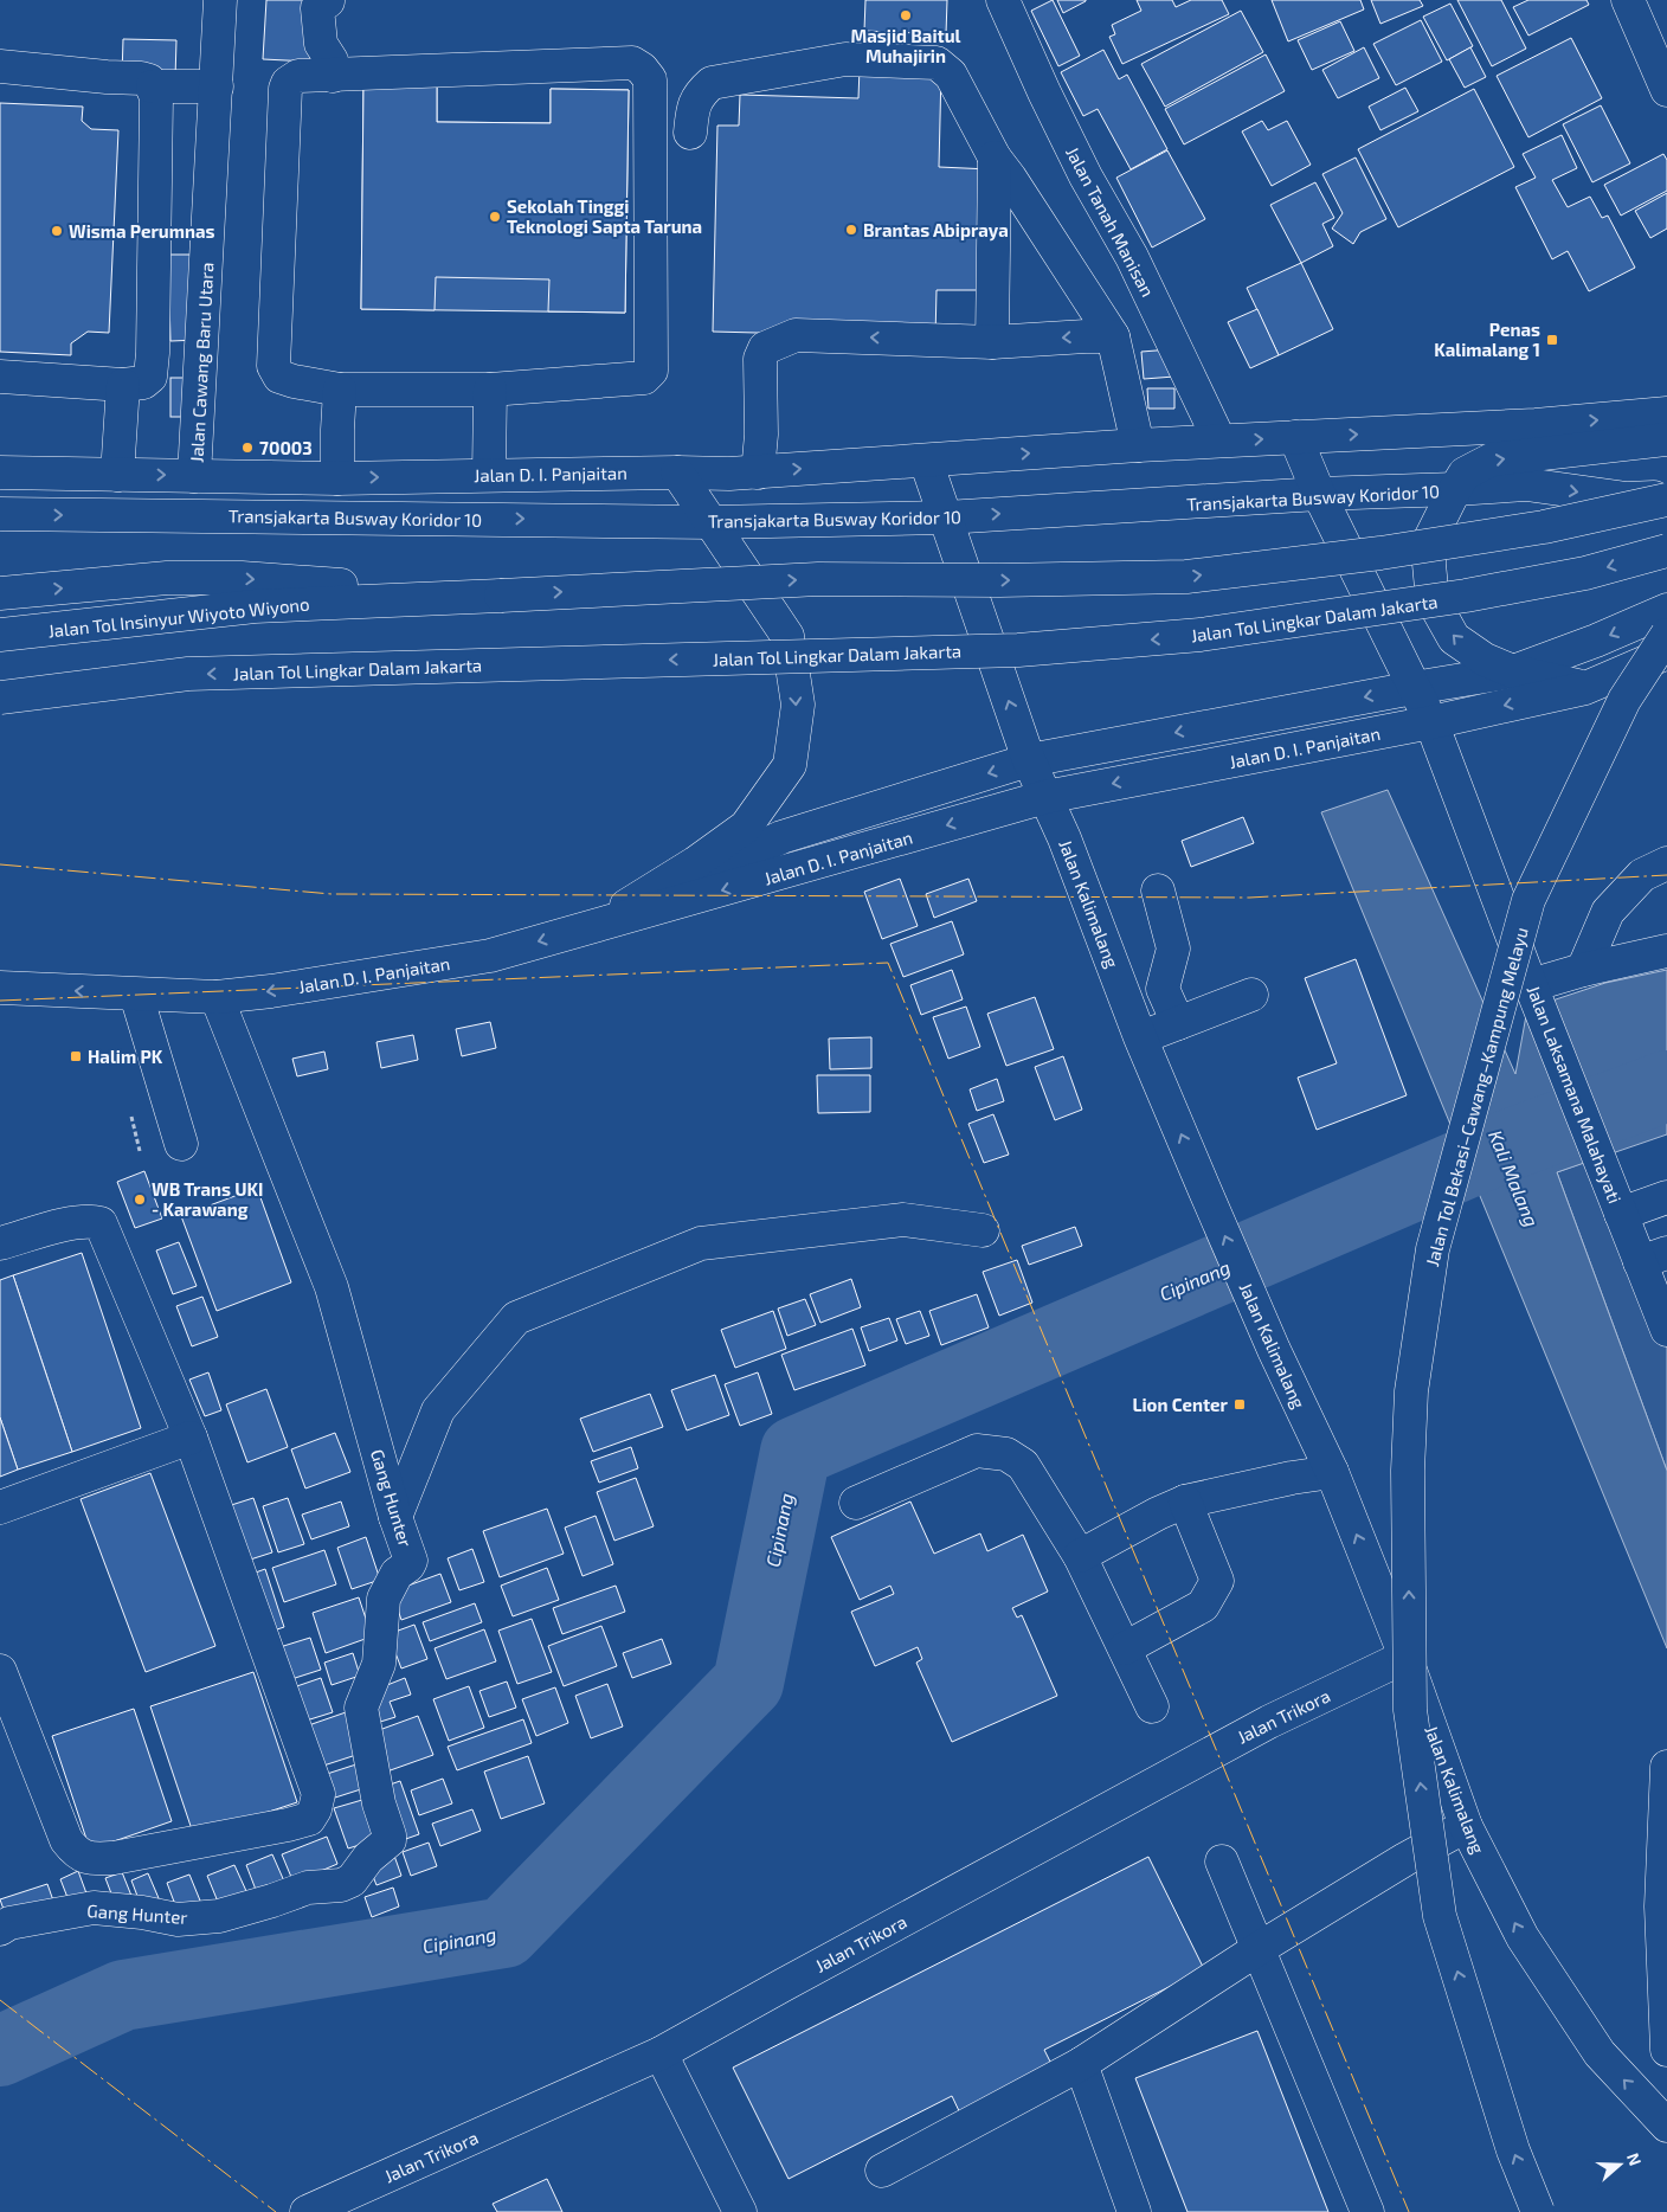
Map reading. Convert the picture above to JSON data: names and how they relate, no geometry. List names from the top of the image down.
{
  "streets": {
    "main road": [
      "Jalan Tanah Manisan",
      "Jalan Cawang Baru Utara",
      "Jalan D. I. Panjaitan",
      "Transjakarta Busway Koridor 10",
      "Jalan Tol Insinyur Wiyoto Wiyono",
      "Jalan Tol Lingkar Dalam Jakarta",
      "Jalan Kalimalang",
      "Jalan Laksamana Malahayati",
      "Jalan Tol Bekasi–Cawang–Kampung Melayu",
      "Gang Hunter",
      "Jalan Trikora"
    ]
  },
  "crossings": [
    ["Jalan Tanah Manisan", "Jalan D. I. Panjaitan"],
    ["Jalan Cawang Baru Utara", "Jalan D. I. Panjaitan"],
    ["Jalan D. I. Panjaitan", "Jalan Kalimalang"],
    ["Jalan D. I. Panjaitan", "Jalan Laksamana Malahayati"],
    ["Jalan D. I. Panjaitan", "Gang Hunter"],
    ["Transjakarta Busway Koridor 10", "Jalan Kalimalang"],
    ["Transjakarta Busway Koridor 10", "Jalan Laksamana Malahayati"],
    ["Jalan Kalimalang", "Jalan Trikora"]
  ],
  "one_way": ["Jalan Tol Bekasi–Cawang–Kampung Melayu"],
  "water": ["Kali Malang", "Cipinang"],
  "places": {
    "other": [
      "Masjid Baitul Muhajirin",
      "Sekolah Tinggi Teknologi Sapta Taruna",
      "Brantas Abipraya",
      "Wisma Perumnas",
      "70003",
      "WB Trans UKI - Karawang"
    ],
    "transit": ["Penas Kalimalang 1", "Halim PK", "Lion Center"]
  },
  "north": "right"
}
